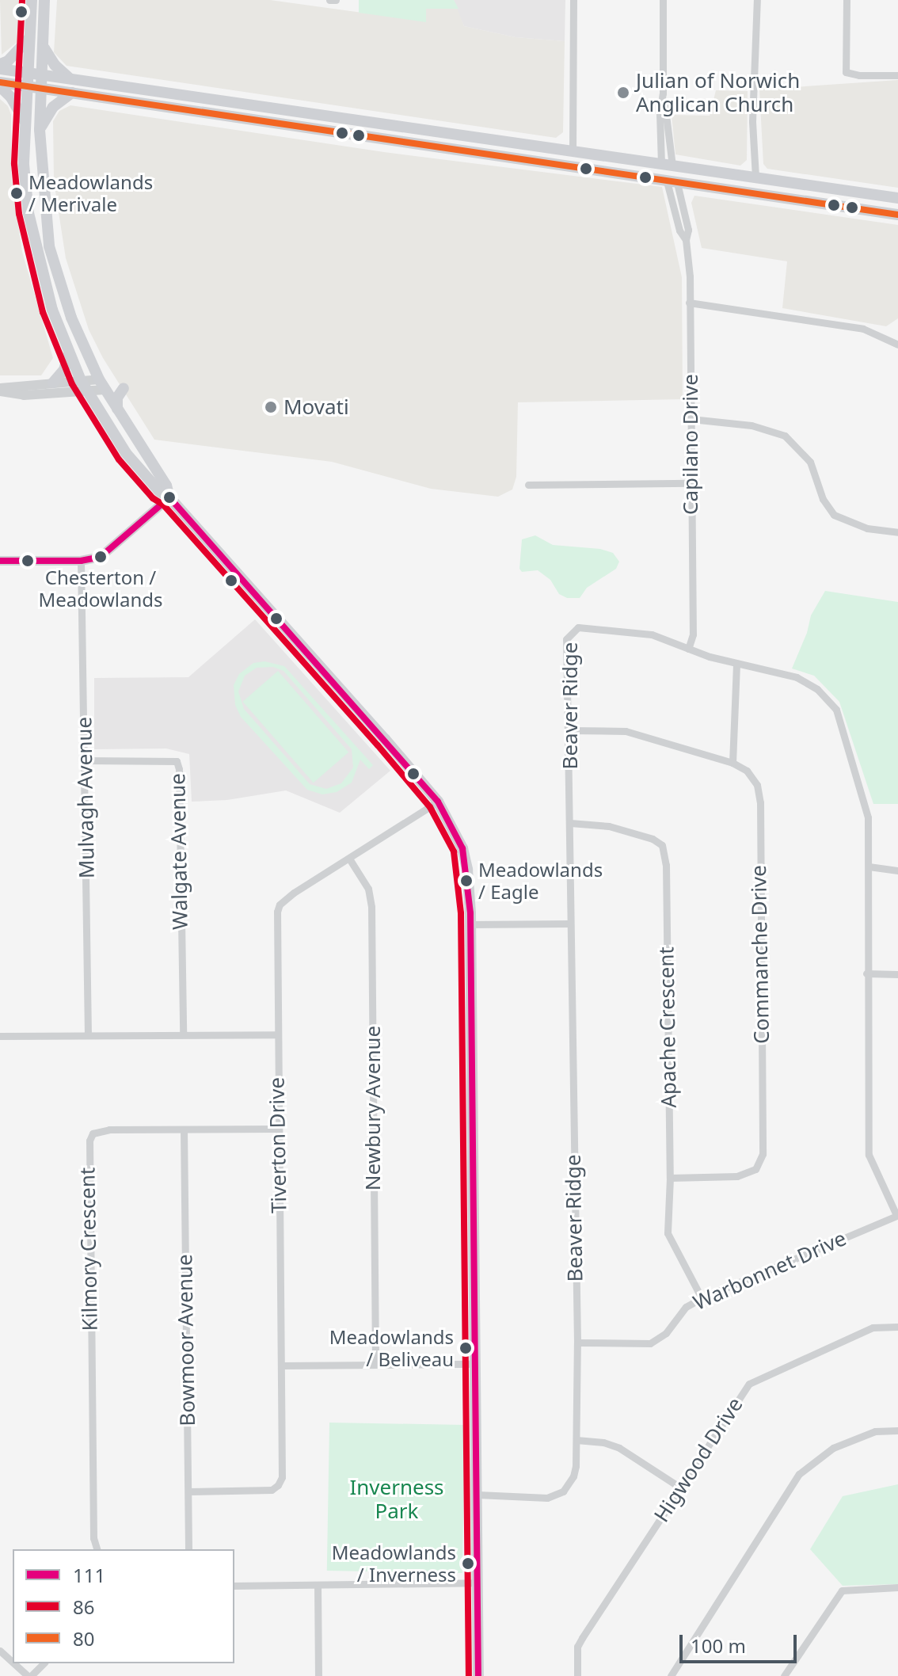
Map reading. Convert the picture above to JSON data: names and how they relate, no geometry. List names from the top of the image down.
{
  "streets": {
    "street": [
      "Capilano Drive",
      "Beaver Ridge",
      "Mulvagh Avenue",
      "Walgate Avenue",
      "Commanche Drive",
      "Apache Crescent",
      "Newbury Avenue",
      "Tiverton Drive",
      "Kilmory Crescent",
      "Warbonnet Drive",
      "Bowmoor Avenue",
      "Higwood Drive"
    ]
  },
  "crossings": [
    ["Capilano Drive", "Beaver Ridge"],
    ["Beaver Ridge", "Apache Crescent"],
    ["Beaver Ridge", "Warbonnet Drive"],
    ["Mulvagh Avenue", "Walgate Avenue"],
    ["Commanche Drive", "Apache Crescent"],
    ["Apache Crescent", "Warbonnet Drive"],
    ["Newbury Avenue", "Tiverton Drive"],
    ["Tiverton Drive", "Kilmory Crescent"],
    ["Tiverton Drive", "Bowmoor Avenue"],
    ["Kilmory Crescent", "Bowmoor Avenue"]
  ],
  "parks": ["Inverness Park"],
  "places": [
    "Julian of Norwich Anglican Church",
    "Meadowlands / Merivale",
    "Movati",
    "Chesterton / Meadowlands",
    "Meadowlands / Eagle",
    "Meadowlands / Beliveau",
    "Meadowlands / Inverness"
  ],
  "lines": ["transit line 86", "transit line 80", "transit line 111"],
  "legend": ["111", "86", "80"],
  "scale_bar": "100 m"
}
